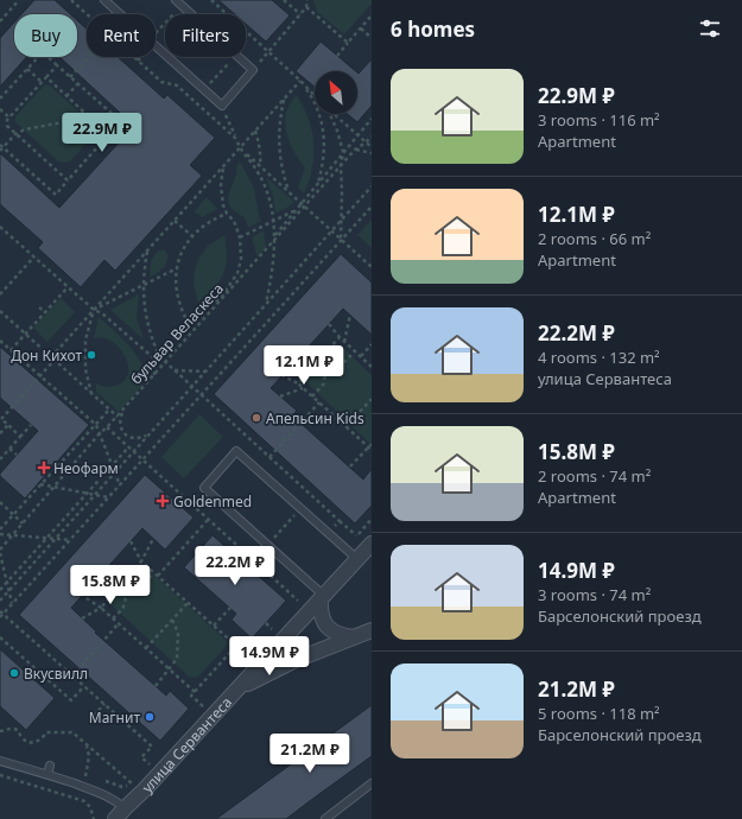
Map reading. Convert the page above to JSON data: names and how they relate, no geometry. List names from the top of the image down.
{
  "streets": {
    "street": ["улица Сервантеса"],
    "path": ["бульвар Веласкеса"]
  },
  "places": {
    "other": [
      "Дон Кихот",
      "Апельсин Kids",
      "Вкусвилл",
      "Магнит"
    ],
    "health": ["Неофарм", "Goldenmed"]
  },
  "north": "top left",
  "page": {
    "heading": "6 homes",
    "chip": ["Buy", "Rent", "Filters"],
    "list": [
      {
        "name": "22.9M ₽",
        "note": "3 rooms · 116 m² · Apartment"
      },
      {
        "name": "12.1M ₽",
        "note": "2 rooms · 66 m² · Apartment"
      },
      {
        "name": "22.2M ₽",
        "note": "4 rooms · 132 m² · улица Сервантеса"
      },
      {
        "name": "15.8M ₽",
        "note": "2 rooms · 74 m² · Apartment"
      },
      {
        "name": "14.9M ₽",
        "note": "3 rooms · 74 m² · Барселонский проезд"
      },
      {
        "name": "21.2M ₽",
        "note": "5 rooms · 118 m² · Барселонский проезд"
      }
    ],
    "price": [
      "22.9M ₽",
      "12.1M ₽",
      "22.2M ₽",
      "15.8M ₽",
      "14.9M ₽",
      "21.2M ₽"
    ]
  }
}
